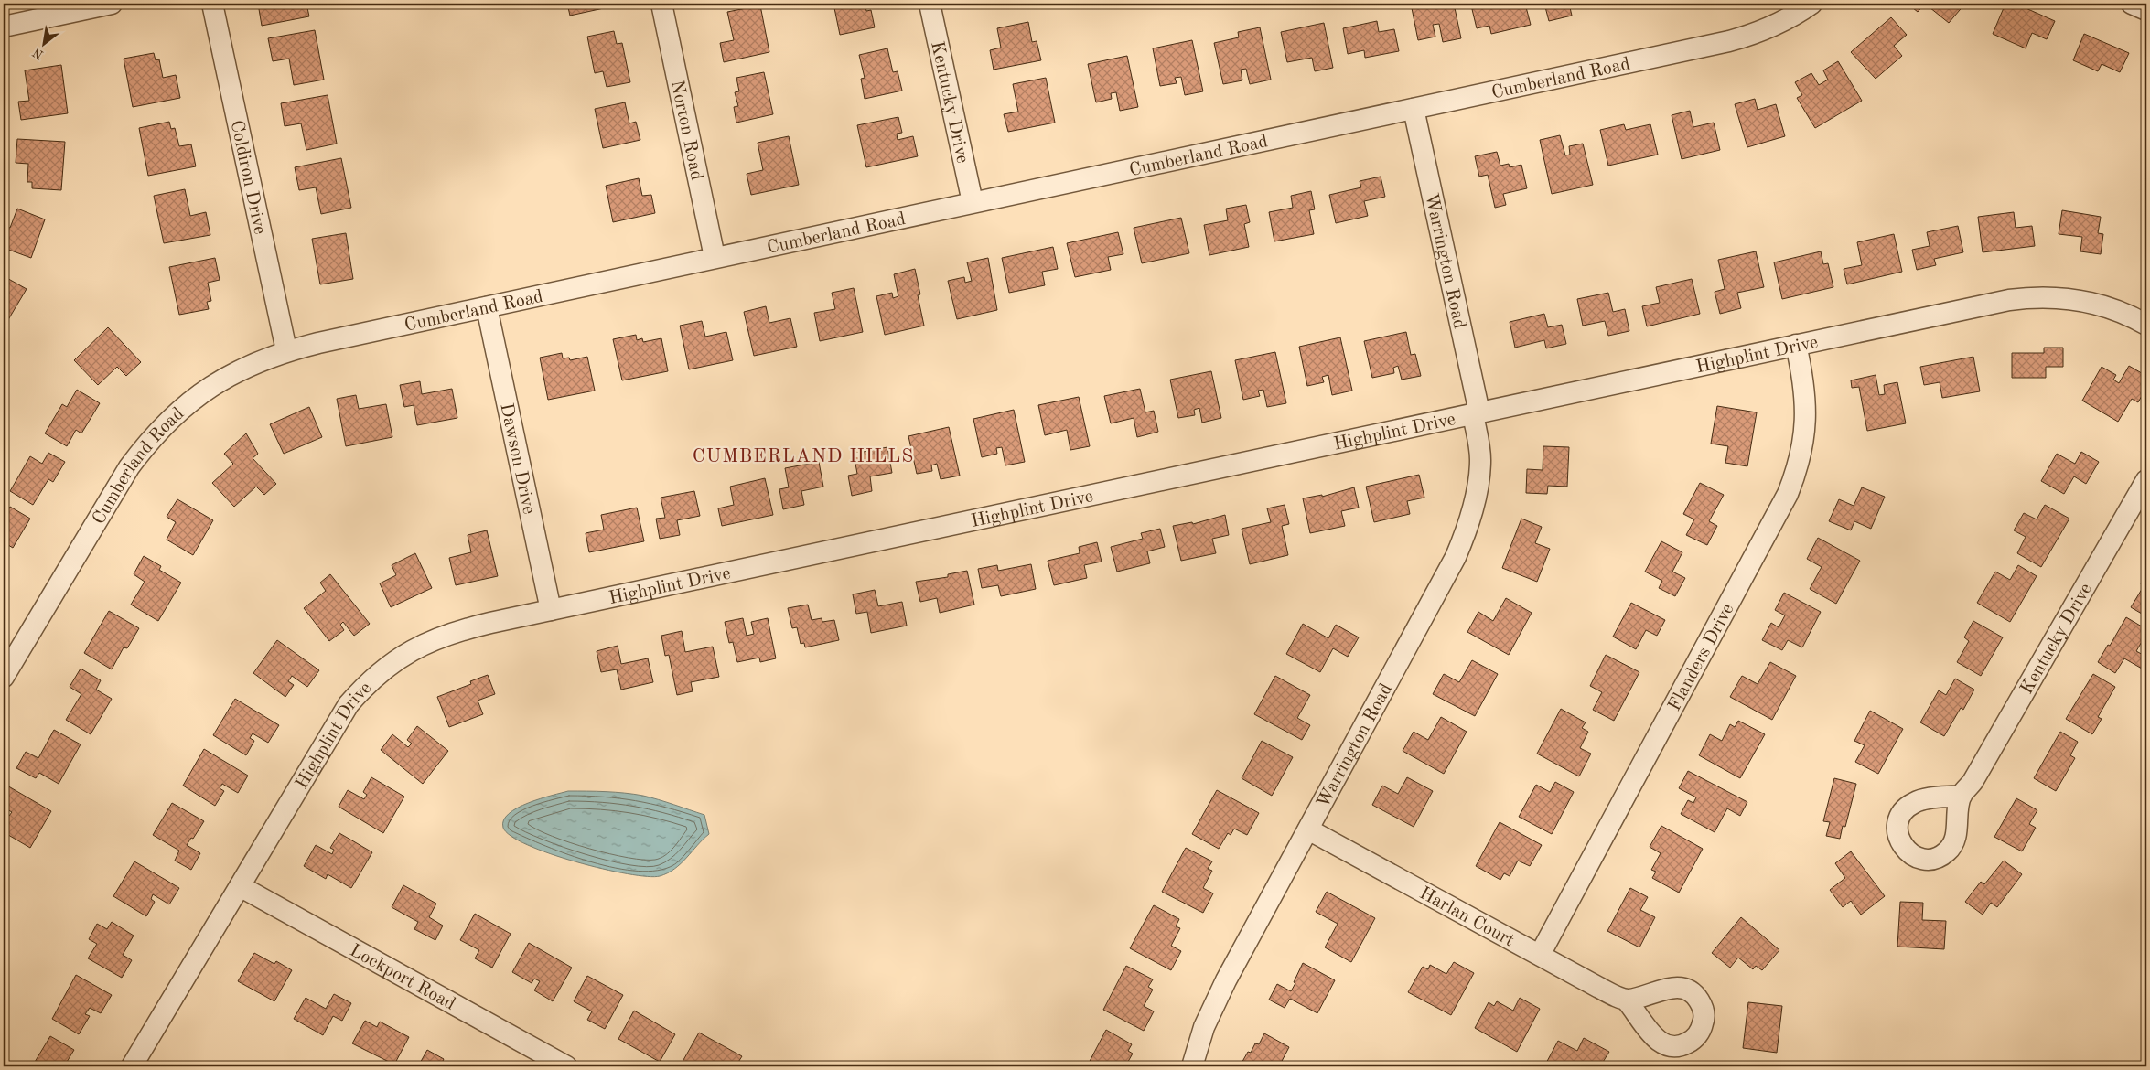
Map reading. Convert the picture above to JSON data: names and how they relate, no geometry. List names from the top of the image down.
{
  "streets": {
    "street": [
      "Cumberland Road",
      "Kentucky Drive",
      "Norton Road",
      "Coldiron Drive",
      "Warrington Road",
      "Highplint Drive",
      "Dawson Drive",
      "Flanders Drive",
      "Harlan Court",
      "Lockport Road"
    ]
  },
  "crossings": [
    ["Cumberland Road", "Kentucky Drive"],
    ["Cumberland Road", "Norton Road"],
    ["Cumberland Road", "Coldiron Drive"],
    ["Cumberland Road", "Warrington Road"],
    ["Cumberland Road", "Dawson Drive"],
    ["Warrington Road", "Highplint Drive"],
    ["Warrington Road", "Harlan Court"],
    ["Highplint Drive", "Dawson Drive"],
    ["Highplint Drive", "Flanders Drive"],
    ["Highplint Drive", "Lockport Road"],
    ["Flanders Drive", "Harlan Court"]
  ],
  "districts": ["CUMBERLAND HILLS"],
  "north": "bottom left"
}
